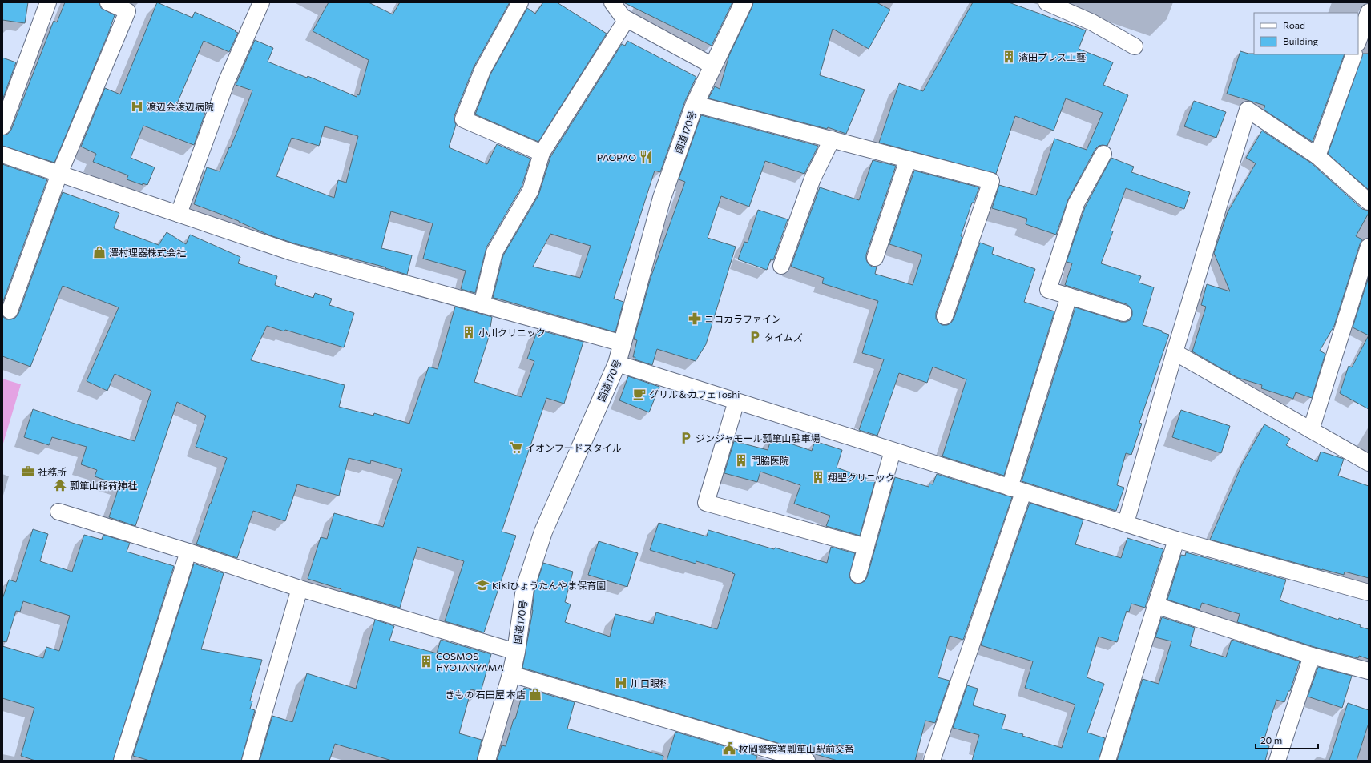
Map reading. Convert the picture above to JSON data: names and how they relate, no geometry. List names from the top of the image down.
{
  "streets": {
    "highway": ["国道170号"]
  },
  "places": {
    "building": [
      "濱田プレス工藝",
      "小川クリニック",
      "門脇医院",
      "翔聖クリニック",
      "COSMOS HYOTANYAMA"
    ],
    "hospital": ["渡辺会渡辺病院", "川口眼科"],
    "restaurant": ["PAOPAO"],
    "shop": ["澤村理器株式会社", "きもの 石田屋 本店"],
    "pharmacy": ["ココカラファイン"],
    "parking": ["タイムズ", "ジンジャモール瓢箪山駐車場"],
    "cafe": ["グリル＆カフェToshi"],
    "supermarket": ["イオンフードスタイル"],
    "office": ["社務所"],
    "temple": ["瓢箪山稲荷神社"],
    "school or university": ["KiKiひょうたんやま保育園"],
    "public building": ["枚岡警察署瓢箪山駅前交番"]
  },
  "legend": ["Road", "Building"],
  "scale_bar": "20 m"
}
